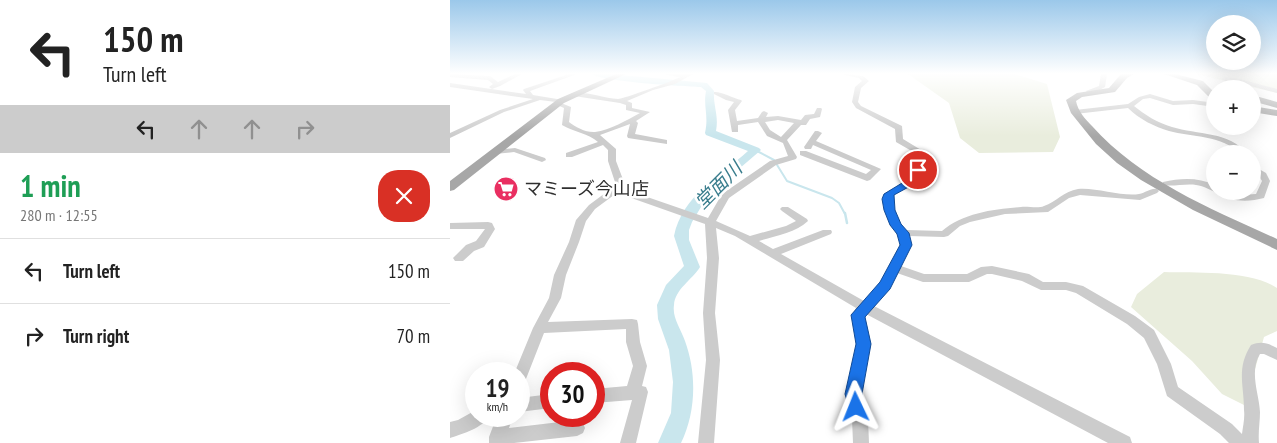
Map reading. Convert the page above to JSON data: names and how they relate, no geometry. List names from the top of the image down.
{
  "water": ["堂面川"],
  "places": {
    "supermarket": ["マミーズ今山店"]
  },
  "page": {
    "turn": ["150 m", "Turn left"],
    "map_buttons": ["+", "−"],
    "heading": ["1 min", "280 m · 12:55"],
    "list": [
      {
        "name": "Turn left",
        "value": "150 m"
      },
      {
        "name": "Turn right",
        "value": "70 m"
      }
    ],
    "speed": "19 km/h",
    "limit": "30"
  }
}
